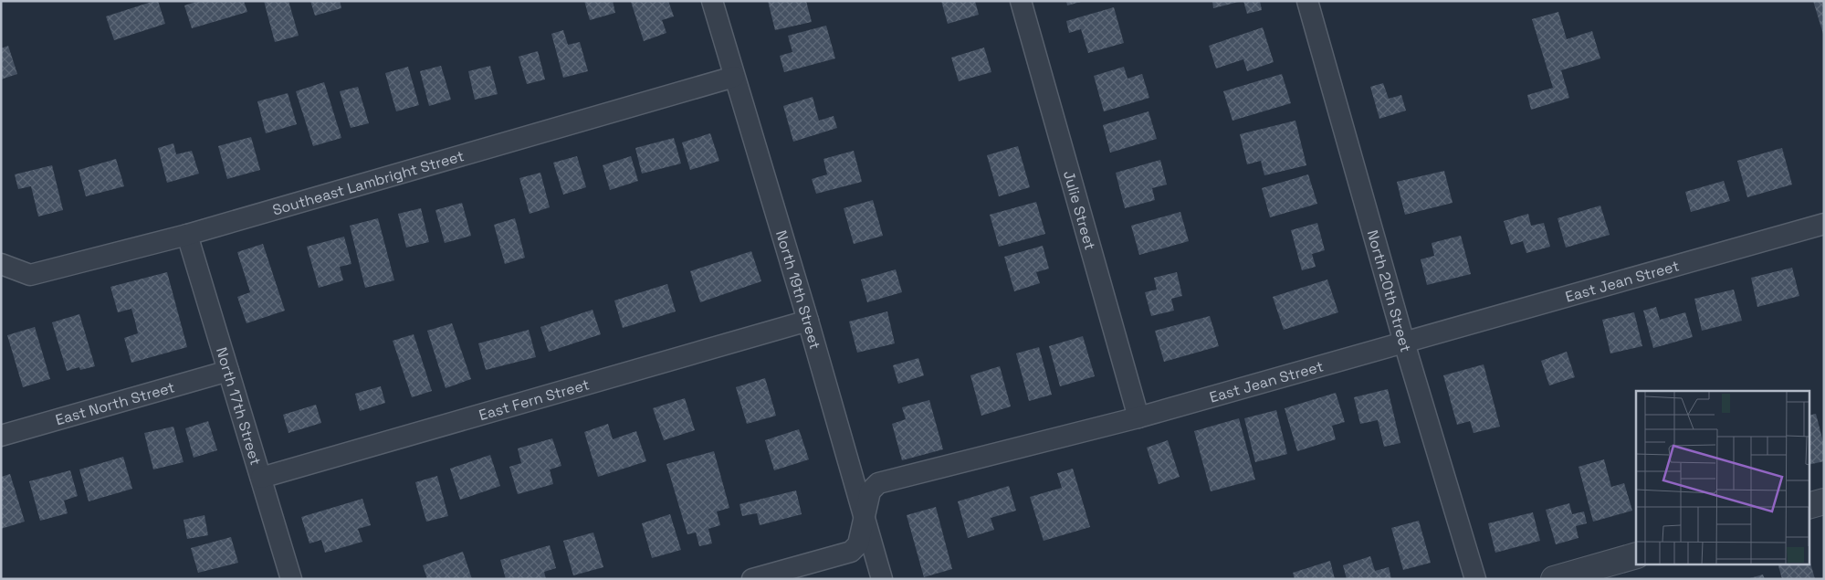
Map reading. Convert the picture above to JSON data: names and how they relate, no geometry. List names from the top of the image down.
{
  "streets": {
    "street": [
      "Southeast Lambright Street",
      "Julie Street",
      "East Jean Street",
      "North 19th Street",
      "North 20th Street",
      "East Fern Street",
      "East North Street",
      "North 17th Street"
    ]
  },
  "crossings": [
    ["Southeast Lambright Street", "North 19th Street"],
    ["Southeast Lambright Street", "North 17th Street"],
    ["Julie Street", "East Jean Street"],
    ["East Jean Street", "North 19th Street"],
    ["East Jean Street", "North 20th Street"],
    ["North 19th Street", "East Fern Street"],
    ["East Fern Street", "North 17th Street"],
    ["East North Street", "North 17th Street"]
  ]
}
